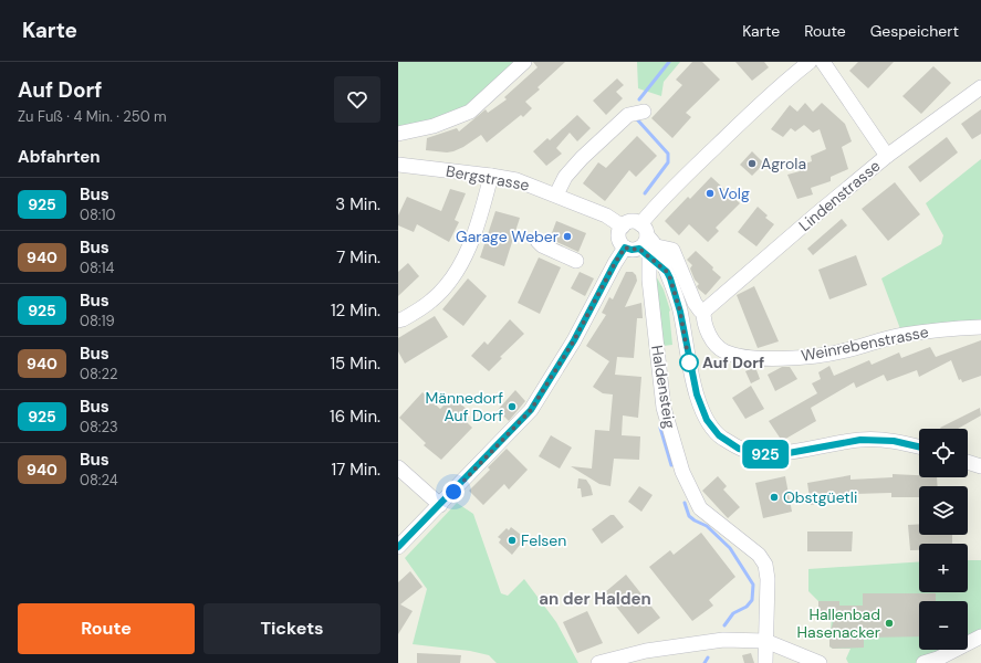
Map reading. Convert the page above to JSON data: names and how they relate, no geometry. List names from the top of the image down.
{
  "streets": {
    "street": [
      "Bergstrasse",
      "Lindenstrasse",
      "Weinrebenstrasse",
      "Haldensteig"
    ]
  },
  "crossings": [
    ["Bergstrasse", "Weinrebenstrasse"],
    ["Bergstrasse", "Haldensteig"],
    ["Lindenstrasse", "Weinrebenstrasse"],
    ["Weinrebenstrasse", "Haldensteig"]
  ],
  "districts": ["an der Halden"],
  "places": [
    "Agrola",
    "Volg",
    "Garage Weber",
    "Auf Dorf",
    "Männedorf Auf Dorf",
    "Obstgüetli",
    "Felsen",
    "Hallenbad Hasenacker"
  ],
  "lines": ["bus line 925"],
  "page": {
    "header": "Karte",
    "nav": ["Karte", "Route", "Gespeichert"],
    "heading": [
      ["Auf Dorf", "Zu Fuß · 4 Min. · 250 m"],
      "Abfahrten"
    ],
    "on_map": "925",
    "list": [
      {
        "mark": "925",
        "name": "Bus",
        "note": "08:10",
        "value": "3 Min."
      },
      {
        "mark": "940",
        "name": "Bus",
        "note": "08:14",
        "value": "7 Min."
      },
      {
        "mark": "925",
        "name": "Bus",
        "note": "08:19",
        "value": "12 Min."
      },
      {
        "mark": "940",
        "name": "Bus",
        "note": "08:22",
        "value": "15 Min."
      },
      {
        "mark": "925",
        "name": "Bus",
        "note": "08:23",
        "value": "16 Min."
      },
      {
        "mark": "940",
        "name": "Bus",
        "note": "08:24",
        "value": "17 Min."
      }
    ],
    "map_buttons": ["+", "−"],
    "buttons": ["Route", "Tickets"]
  }
}
